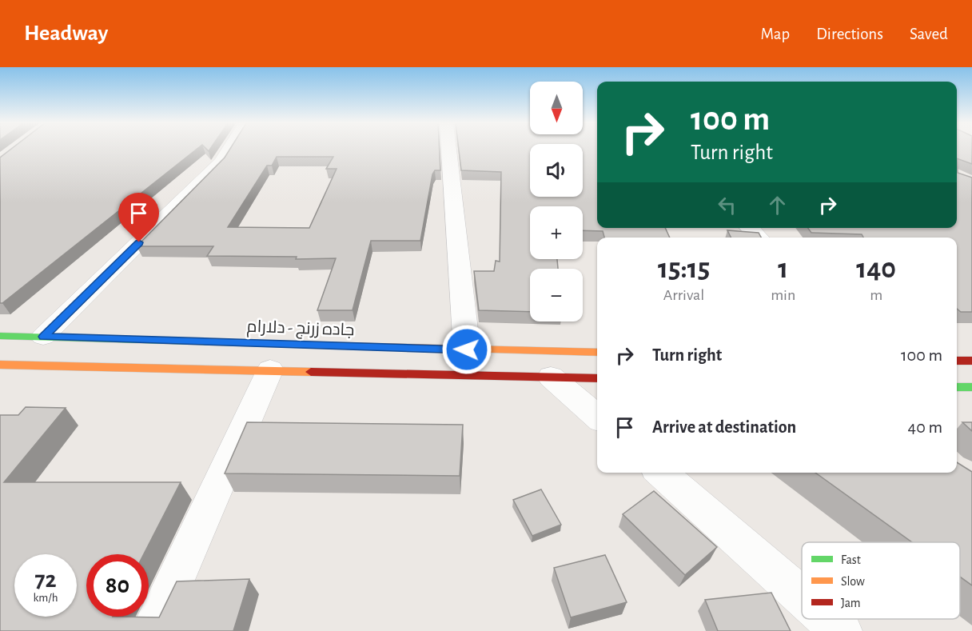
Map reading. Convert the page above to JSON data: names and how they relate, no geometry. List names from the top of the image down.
{
  "streets": {
    "highway": ["جاده زرنج - دلارام"]
  },
  "legend": ["Fast", "Slow", "Jam"],
  "north": "bottom",
  "page": {
    "header": "Headway",
    "nav": ["Map", "Directions", "Saved"],
    "map_buttons": ["+", "−"],
    "turn": ["100 m", "Turn right"],
    "eta": [
      "15:15",
      "Arrival",
      "1",
      "min",
      "140",
      "m"
    ],
    "list": [
      {
        "name": "Turn right",
        "value": "100 m"
      },
      {
        "name": "Arrive at destination",
        "value": "40 m"
      }
    ],
    "speed": "72 km/h",
    "limit": "80"
  }
}
